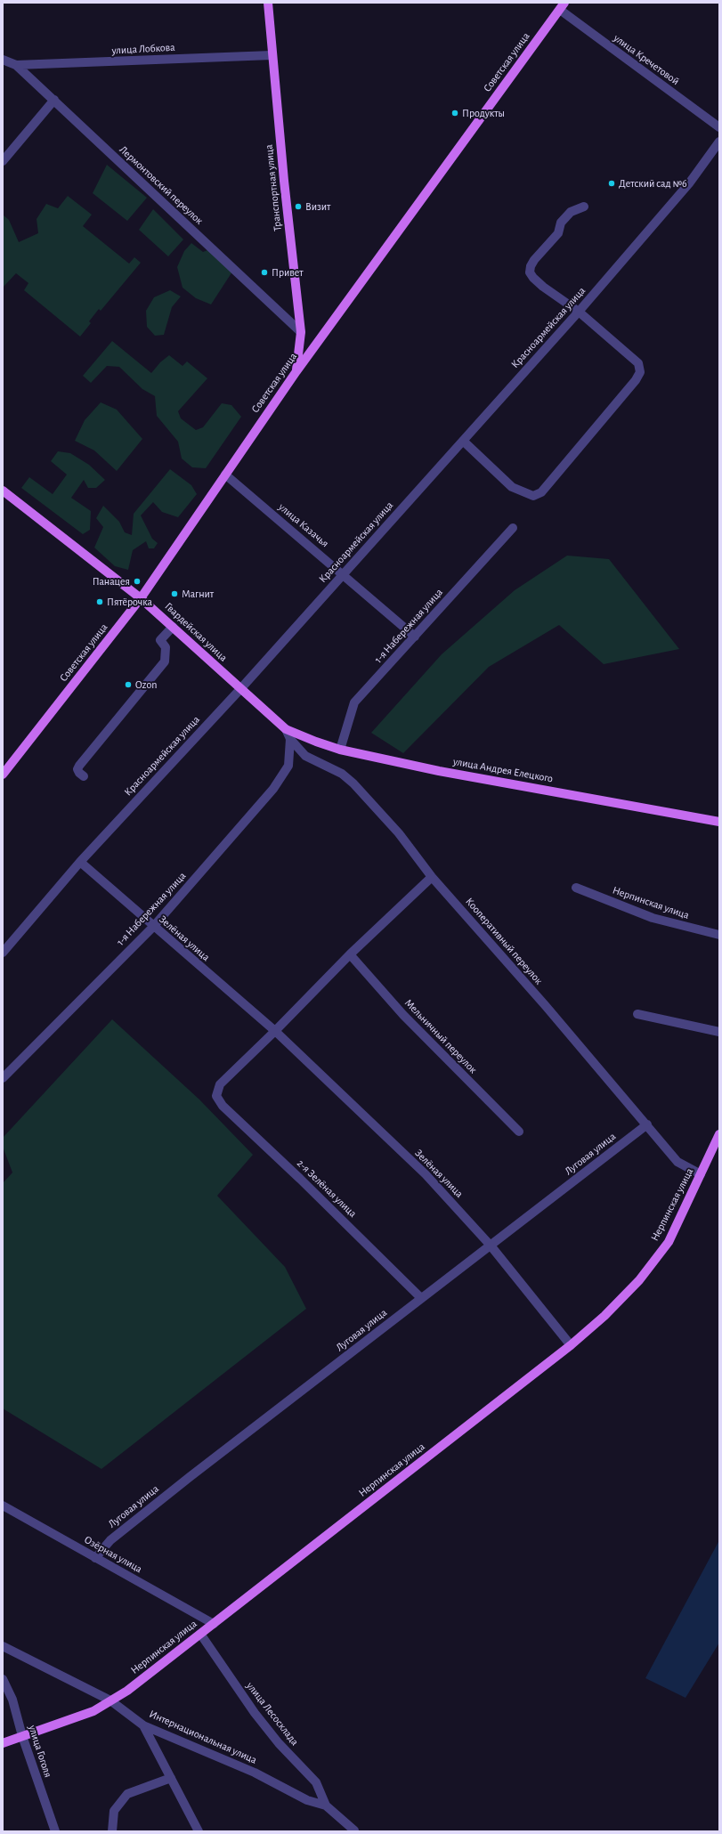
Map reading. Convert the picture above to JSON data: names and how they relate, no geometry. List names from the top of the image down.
{
  "streets": {
    "main road": [
      "Советская улица",
      "Транспортная улица",
      "Гвардейская улица",
      "улица Андрея Елецкого",
      "Нерпинская улица"
    ],
    "street": [
      "улица Лобкова",
      "улица Кречетовой",
      "Лермонтовский переулок",
      "Красноармейская улица",
      "улица Казачья",
      "1-я Набережная улица",
      "Зелёная улица",
      "Кооперативный переулок",
      "Мельничный переулок",
      "Луговая улица",
      "2-я Зелёная улица",
      "Озёрная улица",
      "улица Лесосклада",
      "Интернациональная улица",
      "улица Гоголя"
    ]
  },
  "crossings": [
    ["улица Лобкова", "Лермонтовский переулок"],
    ["улица Лобкова", "Транспортная улица"],
    ["улица Кречетовой", "Советская улица"],
    ["Советская улица", "Транспортная улица"],
    ["Советская улица", "улица Казачья"],
    ["Советская улица", "Гвардейская улица"],
    ["Лермонтовский переулок", "Транспортная улица"],
    ["Красноармейская улица", "улица Казачья"],
    ["Красноармейская улица", "Гвардейская улица"],
    ["Красноармейская улица", "Зелёная улица"],
    ["улица Казачья", "1-я Набережная улица"],
    ["1-я Набережная улица", "улица Андрея Елецкого"],
    ["1-я Набережная улица", "Зелёная улица"],
    ["1-я Набережная улица", "Кооперативный переулок"],
    ["Гвардейская улица", "улица Андрея Елецкого"],
    ["Гвардейская улица", "Кооперативный переулок"],
    ["улица Андрея Елецкого", "Кооперативный переулок"],
    ["Нерпинская улица", "Зелёная улица"],
    ["Нерпинская улица", "Кооперативный переулок"],
    ["Нерпинская улица", "Озёрная улица"],
    ["Нерпинская улица", "улица Лесосклада"],
    ["Нерпинская улица", "Интернациональная улица"],
    ["Нерпинская улица", "улица Гоголя"],
    ["Зелёная улица", "Луговая улица"],
    ["Зелёная улица", "2-я Зелёная улица"],
    ["Кооперативный переулок", "Луговая улица"],
    ["Луговая улица", "2-я Зелёная улица"],
    ["Луговая улица", "Озёрная улица"],
    ["улица Лесосклада", "Интернациональная улица"]
  ],
  "places": [
    "Продукты",
    "Детский сад №6",
    "Визит",
    "Привет",
    "Панацея",
    "Магнит",
    "Пятёрочка",
    "Ozon"
  ]
}
